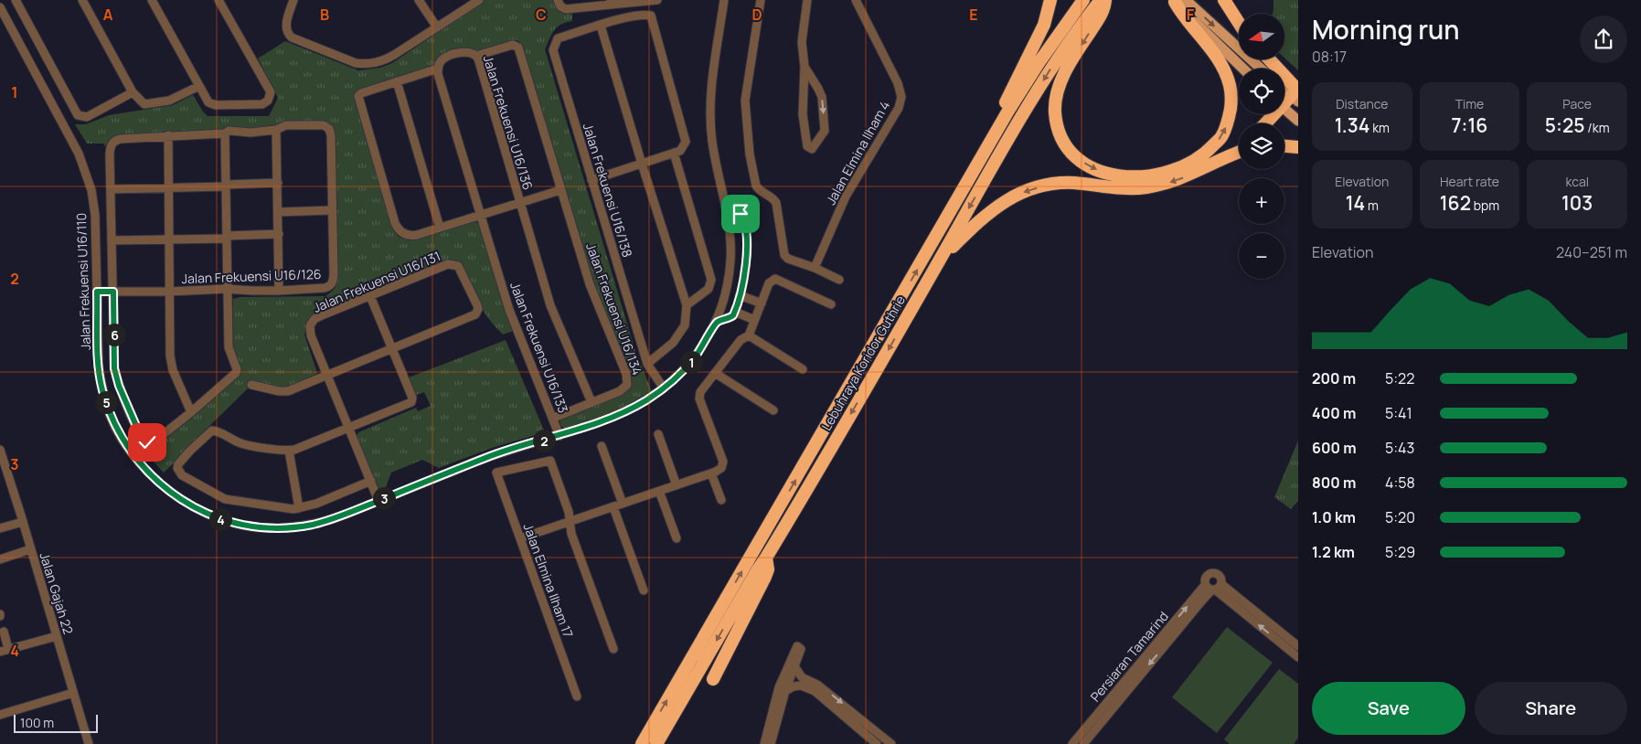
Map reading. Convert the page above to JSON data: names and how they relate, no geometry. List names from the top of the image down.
{
  "streets": {
    "highway": ["Lebuhraya Koridor Guthrie"],
    "street": [
      "Jalan Frekuensi U16/136",
      "Jalan Elmina Ilham 4",
      "Jalan Frekuensi U16/138",
      "Jalan Frekuensi U16/126",
      "Jalan Frekuensi U16/110",
      "Jalan Frekuensi U16/131",
      "Jalan Frekuensi U16/134",
      "Jalan Frekuensi U16/133",
      "Jalan Elmina Ilham 17",
      "Jalan Gajah 22",
      "Persiaran Tamarind"
    ]
  },
  "crossings": [
    ["Jalan Frekuensi U16/136", "Jalan Frekuensi U16/134"],
    ["Jalan Frekuensi U16/138", "Jalan Frekuensi U16/110"],
    ["Jalan Frekuensi U16/126", "Jalan Frekuensi U16/110"],
    ["Jalan Frekuensi U16/110", "Jalan Frekuensi U16/131"],
    ["Jalan Frekuensi U16/110", "Jalan Frekuensi U16/133"],
    ["Jalan Frekuensi U16/134", "Jalan Frekuensi U16/133"]
  ],
  "scale_bar": "100 m",
  "north": "left",
  "page": {
    "heading": ["Morning run", "08:17"],
    "map_buttons": ["+", "−"],
    "stats": [
      ["Distance", "1.34 km"],
      ["Time", "7:16"],
      ["Pace", "5:25 /km"],
      ["Elevation", "14 m"],
      ["Heart rate", "162 bpm"],
      ["kcal", "103"]
    ],
    "chart": ["Elevation", "240–251 m"],
    "pins": [
      "6",
      "1",
      "5",
      "2",
      "3",
      "4"
    ],
    "list": [
      {
        "name": "200 m",
        "note": "5:22"
      },
      {
        "name": "400 m",
        "note": "5:41"
      },
      {
        "name": "600 m",
        "note": "5:43"
      },
      {
        "name": "800 m",
        "note": "4:58"
      },
      {
        "name": "1.0 km",
        "note": "5:20"
      },
      {
        "name": "1.2 km",
        "note": "5:29"
      }
    ],
    "buttons": ["Save", "Share"],
    "scale": "100 m"
  },
  "grid": {
    "columns": [
      "A",
      "B",
      "C",
      "D",
      "E",
      "F"
    ],
    "rows": [
      "1",
      "2",
      "3",
      "4"
    ]
  }
}
